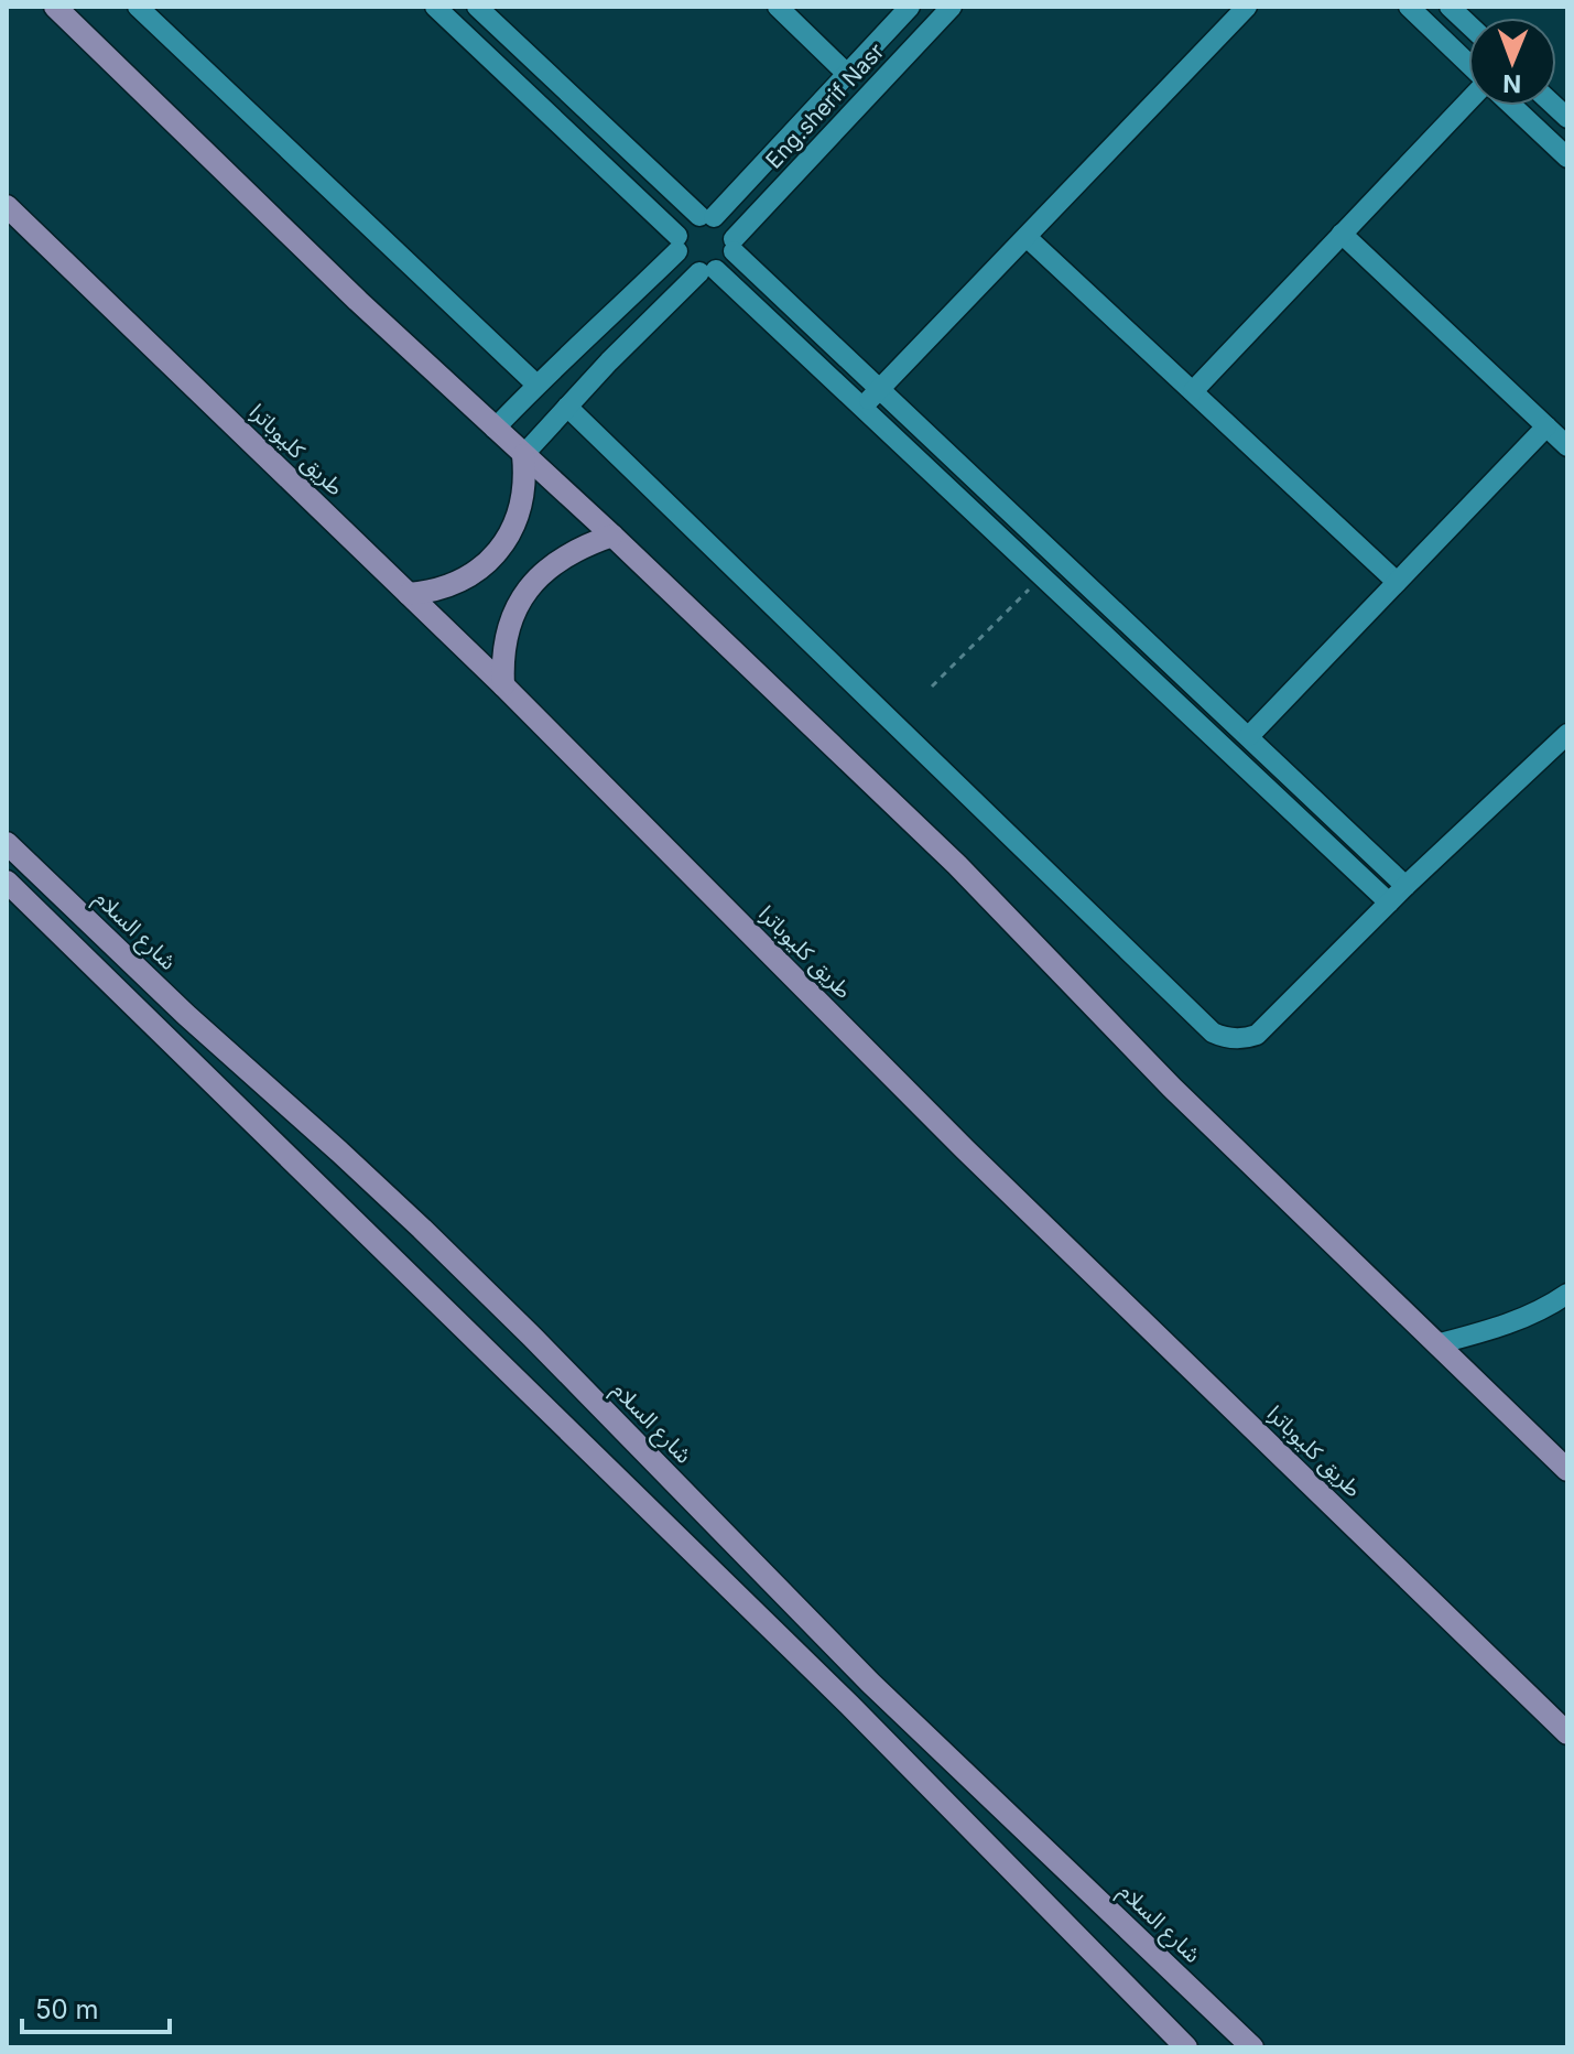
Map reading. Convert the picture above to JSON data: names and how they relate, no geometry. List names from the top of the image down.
{
  "streets": {
    "main road": ["طريق كليوباترا", "شارع السلام"],
    "street": ["Eng.sherif Nasr"]
  },
  "scale_bar": "50 m",
  "north": "bottom"
}
